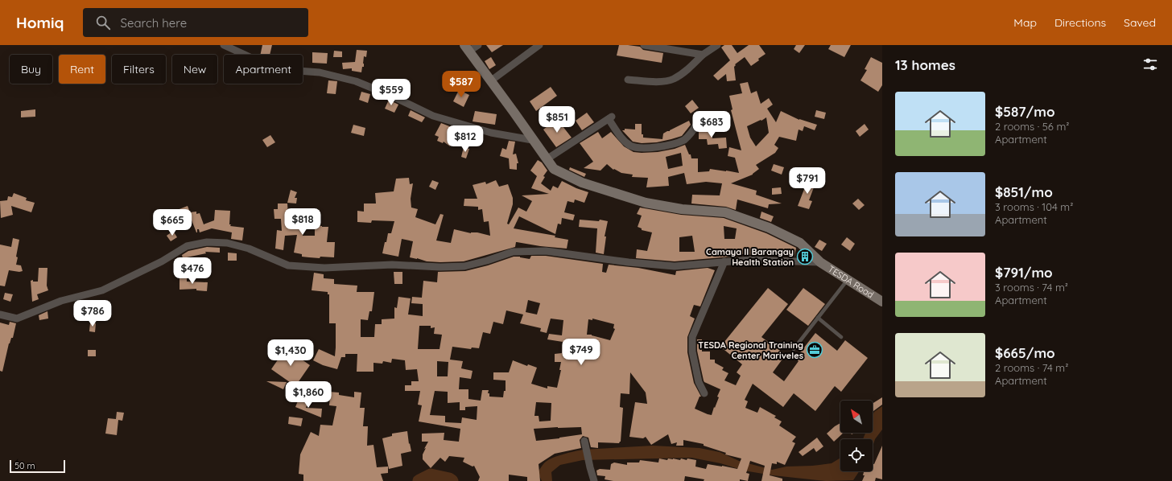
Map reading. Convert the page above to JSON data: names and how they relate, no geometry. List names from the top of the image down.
{
  "streets": {
    "street": ["TESDA Road"]
  },
  "places": {
    "building": ["Camaya II Barangay Health Station"],
    "office": ["TESDA Regional Training Center Mariveles"]
  },
  "scale_bar": "50 m",
  "north": "top left",
  "page": {
    "header": "Homiq",
    "search": "Search here",
    "nav": ["Map", "Directions", "Saved"],
    "heading": "13 homes",
    "chip": [
      "Buy",
      "Rent",
      "Filters",
      "New",
      "Apartment"
    ],
    "price": [
      "$587",
      "$559",
      "$851",
      "$683",
      "$812",
      "$791",
      "$818",
      "$665",
      "$476",
      "$786",
      "$749",
      "$1,430",
      "$1,860"
    ],
    "list": [
      {
        "name": "$587/mo",
        "note": "2 rooms · 56 m² · Apartment"
      },
      {
        "name": "$851/mo",
        "note": "3 rooms · 104 m² · Apartment"
      },
      {
        "name": "$791/mo",
        "note": "3 rooms · 74 m² · Apartment"
      },
      {
        "name": "$665/mo",
        "note": "2 rooms · 74 m² · Apartment"
      }
    ],
    "scale": "50 m"
  }
}
